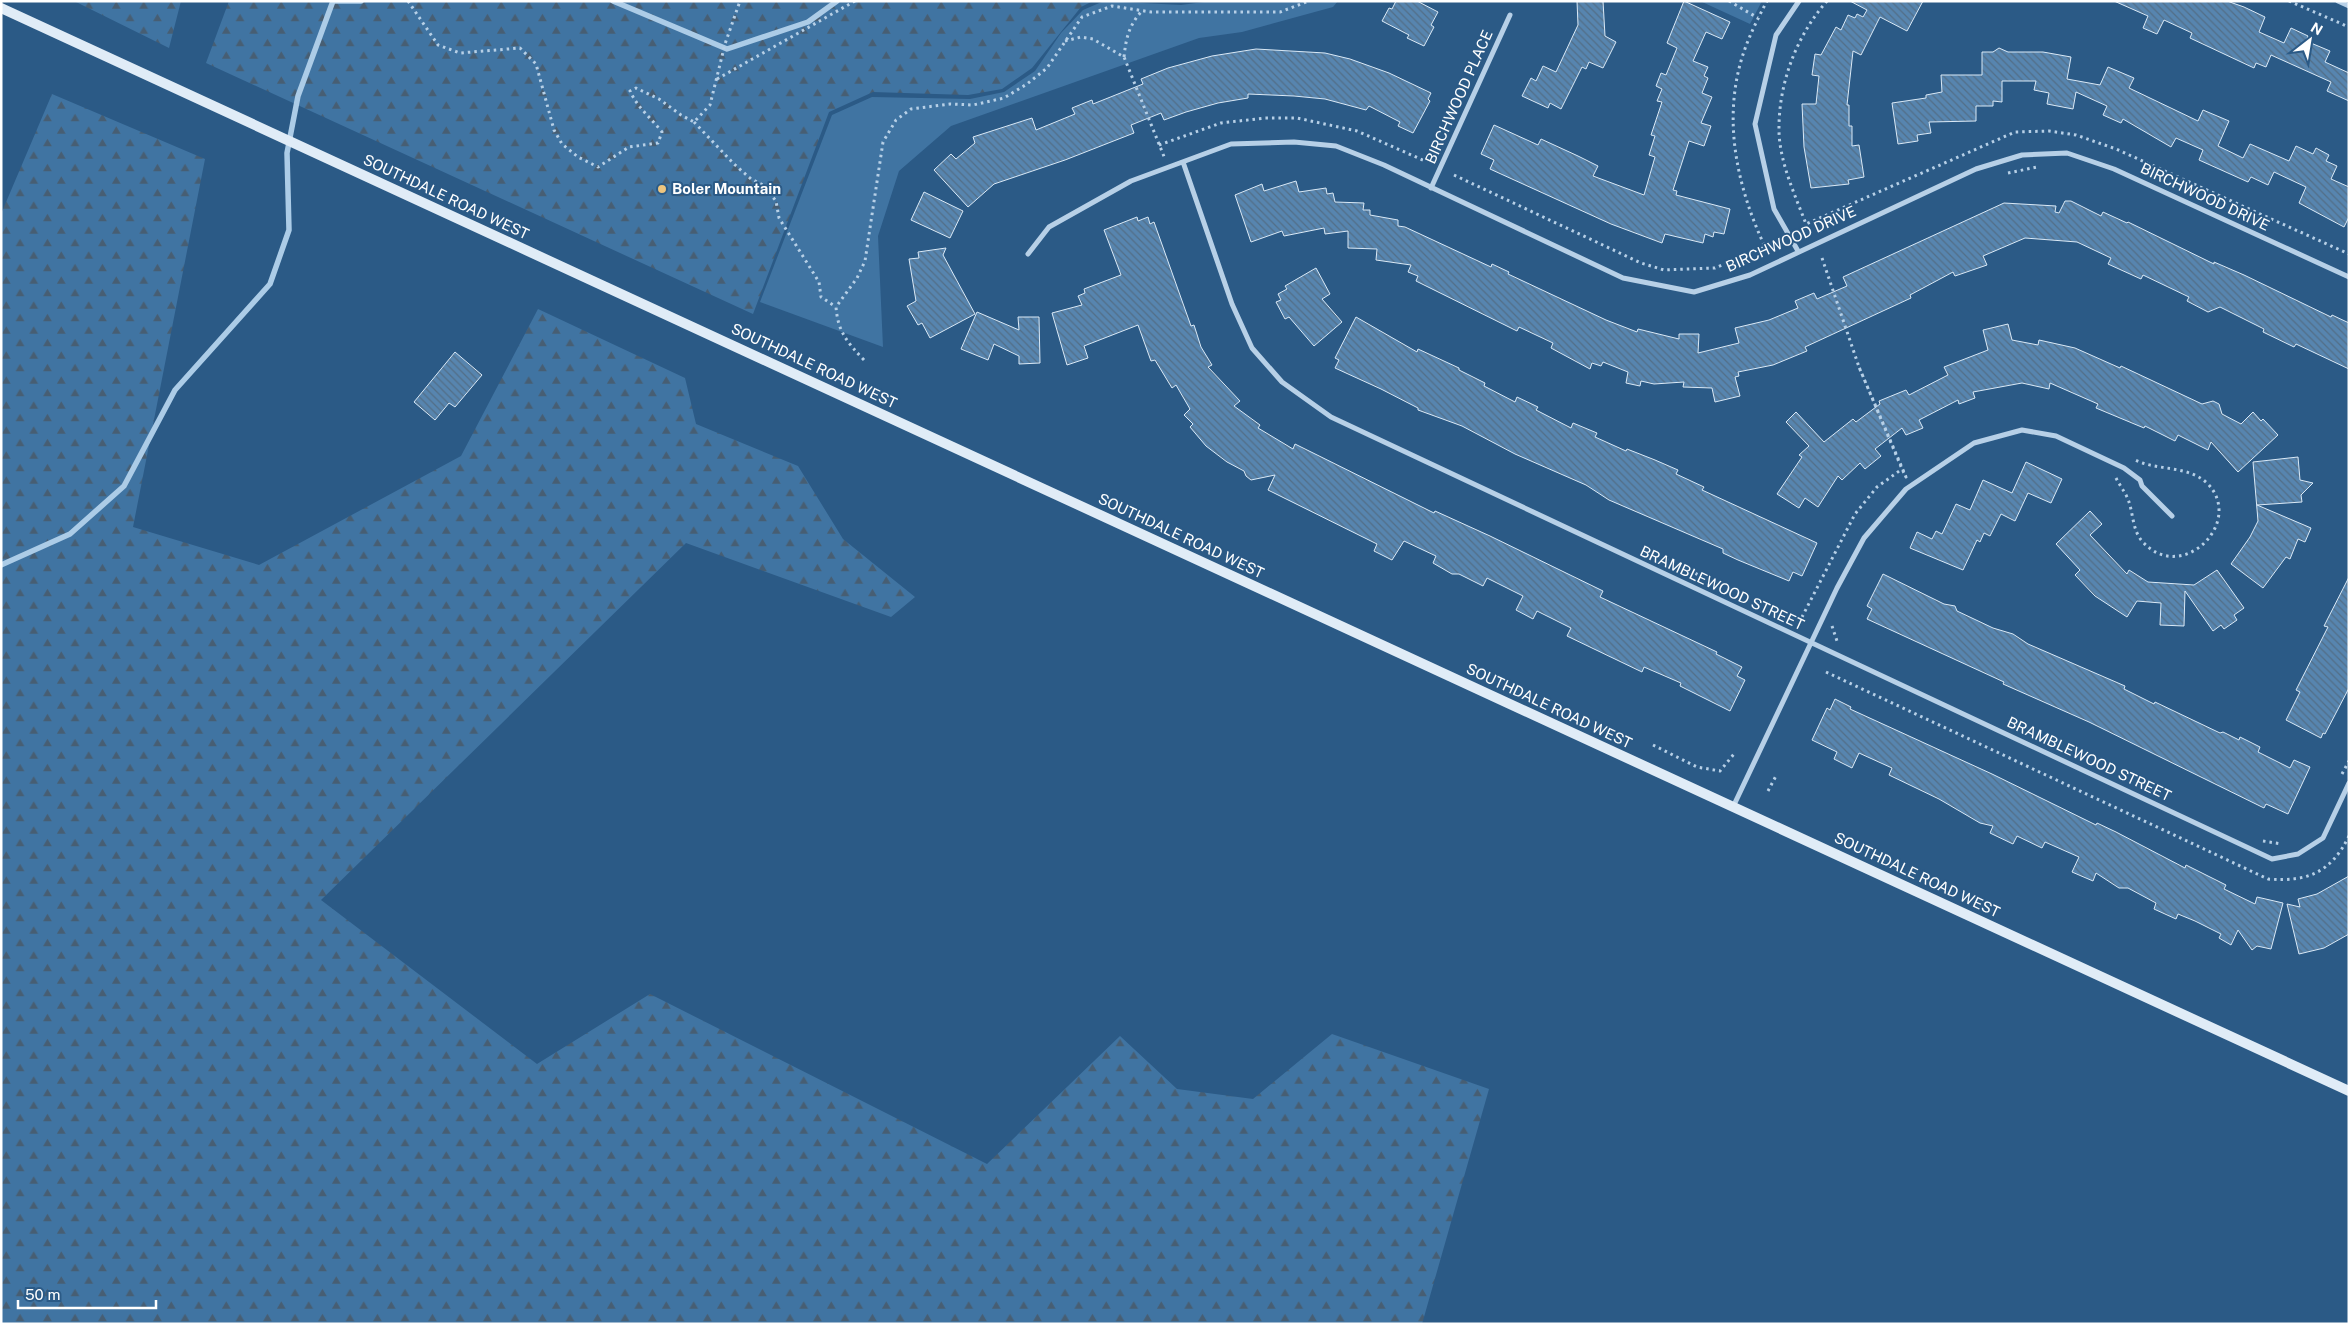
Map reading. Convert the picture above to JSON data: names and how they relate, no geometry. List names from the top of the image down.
{
  "streets": {
    "main road": ["SOUTHDALE ROAD WEST"],
    "street": ["BIRCHWOOD PLACE", "BIRCHWOOD DRIVE", "BRAMBLEWOOD STREET"]
  },
  "crossings": [
    ["BIRCHWOOD PLACE", "BIRCHWOOD DRIVE"],
    ["BIRCHWOOD DRIVE", "BRAMBLEWOOD STREET"]
  ],
  "places": ["Boler Mountain"],
  "scale_bar": "50 m",
  "north": "top right"
}
